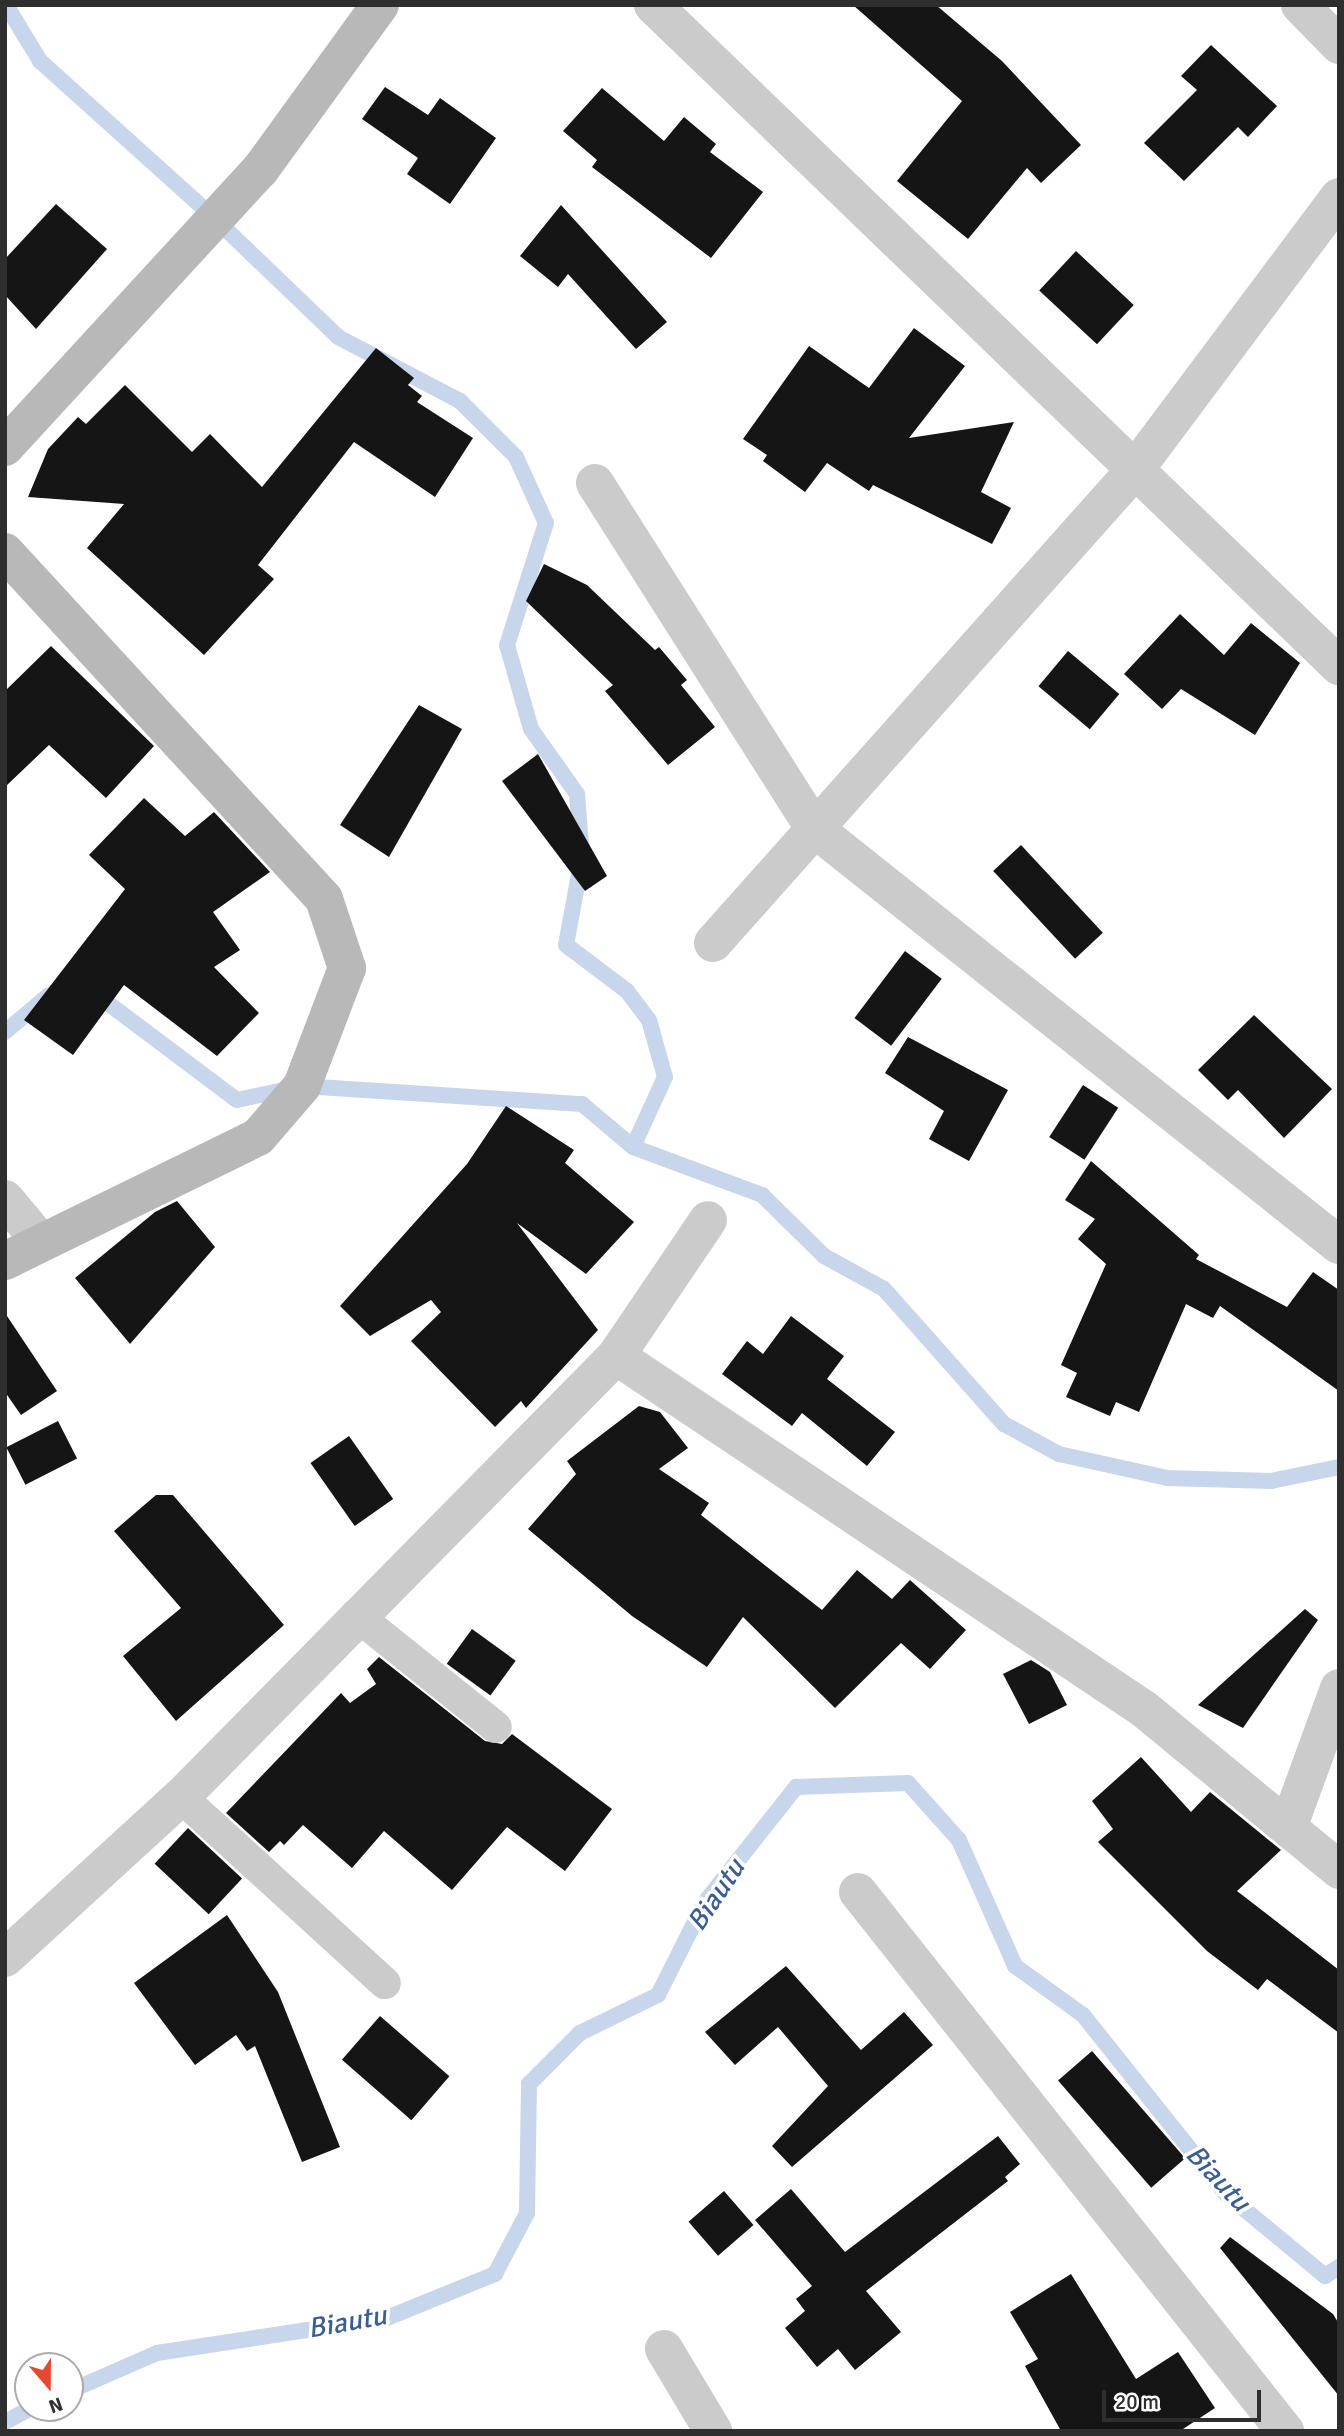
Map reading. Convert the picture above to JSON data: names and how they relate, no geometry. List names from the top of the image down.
{
  "water": ["Biautu"],
  "scale_bar": "20 m",
  "north": "bottom"
}
